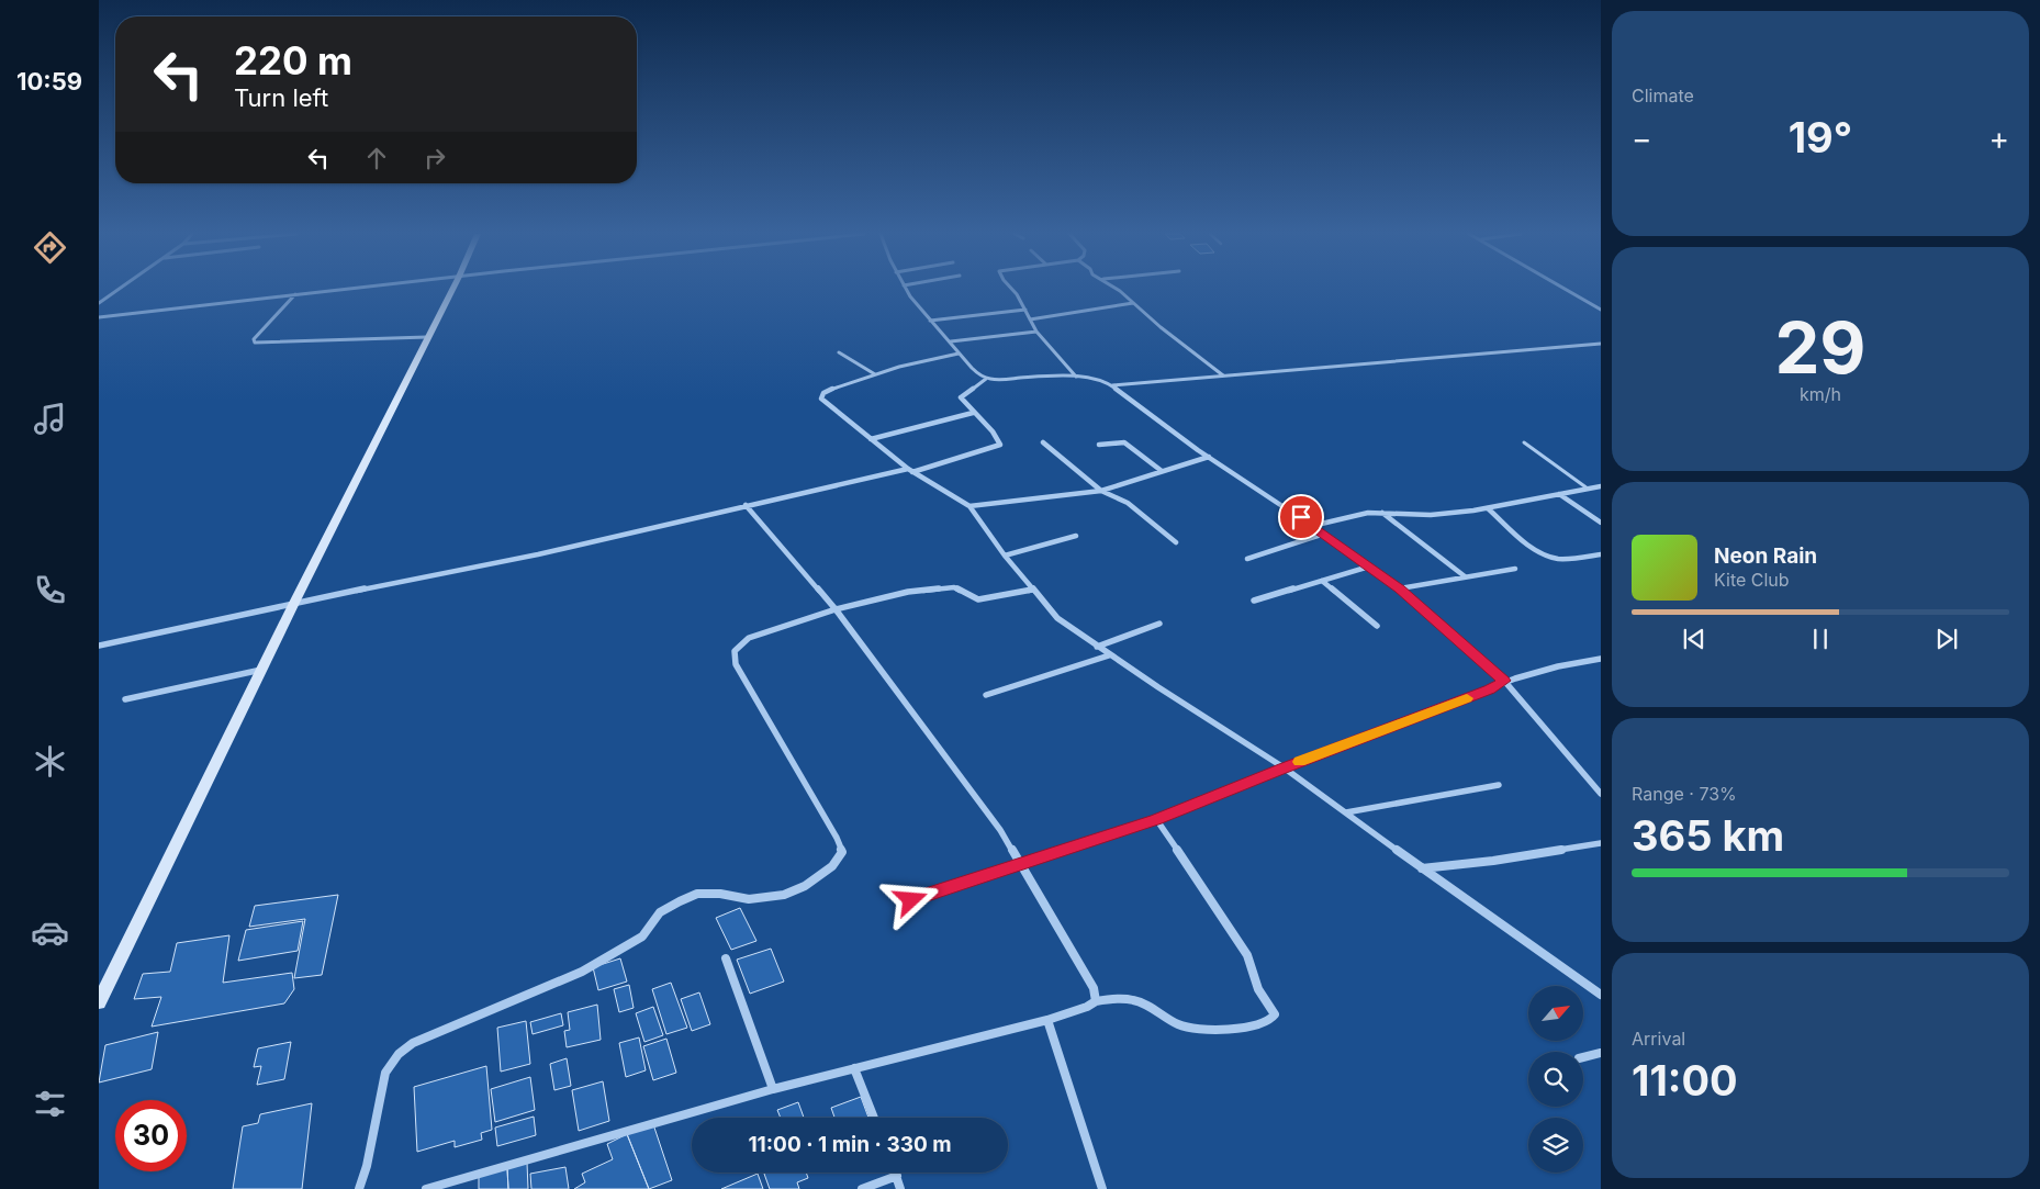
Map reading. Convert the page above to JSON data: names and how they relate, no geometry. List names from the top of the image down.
{
  "north": "top right",
  "page": {
    "tabs": "10:59",
    "tile": [
      "Climate",
      ["29", "km/h"],
      ["Range · 73%", "365 km"],
      ["Arrival", "11:00"]
    ],
    "turn": ["220 m", "Turn left"],
    "heat": ["−", "19°", "+"],
    "song": ["Neon Rain", "Kite Club"],
    "limit": "30",
    "trip": "11:00 · 1 min · 330 m"
  }
}
